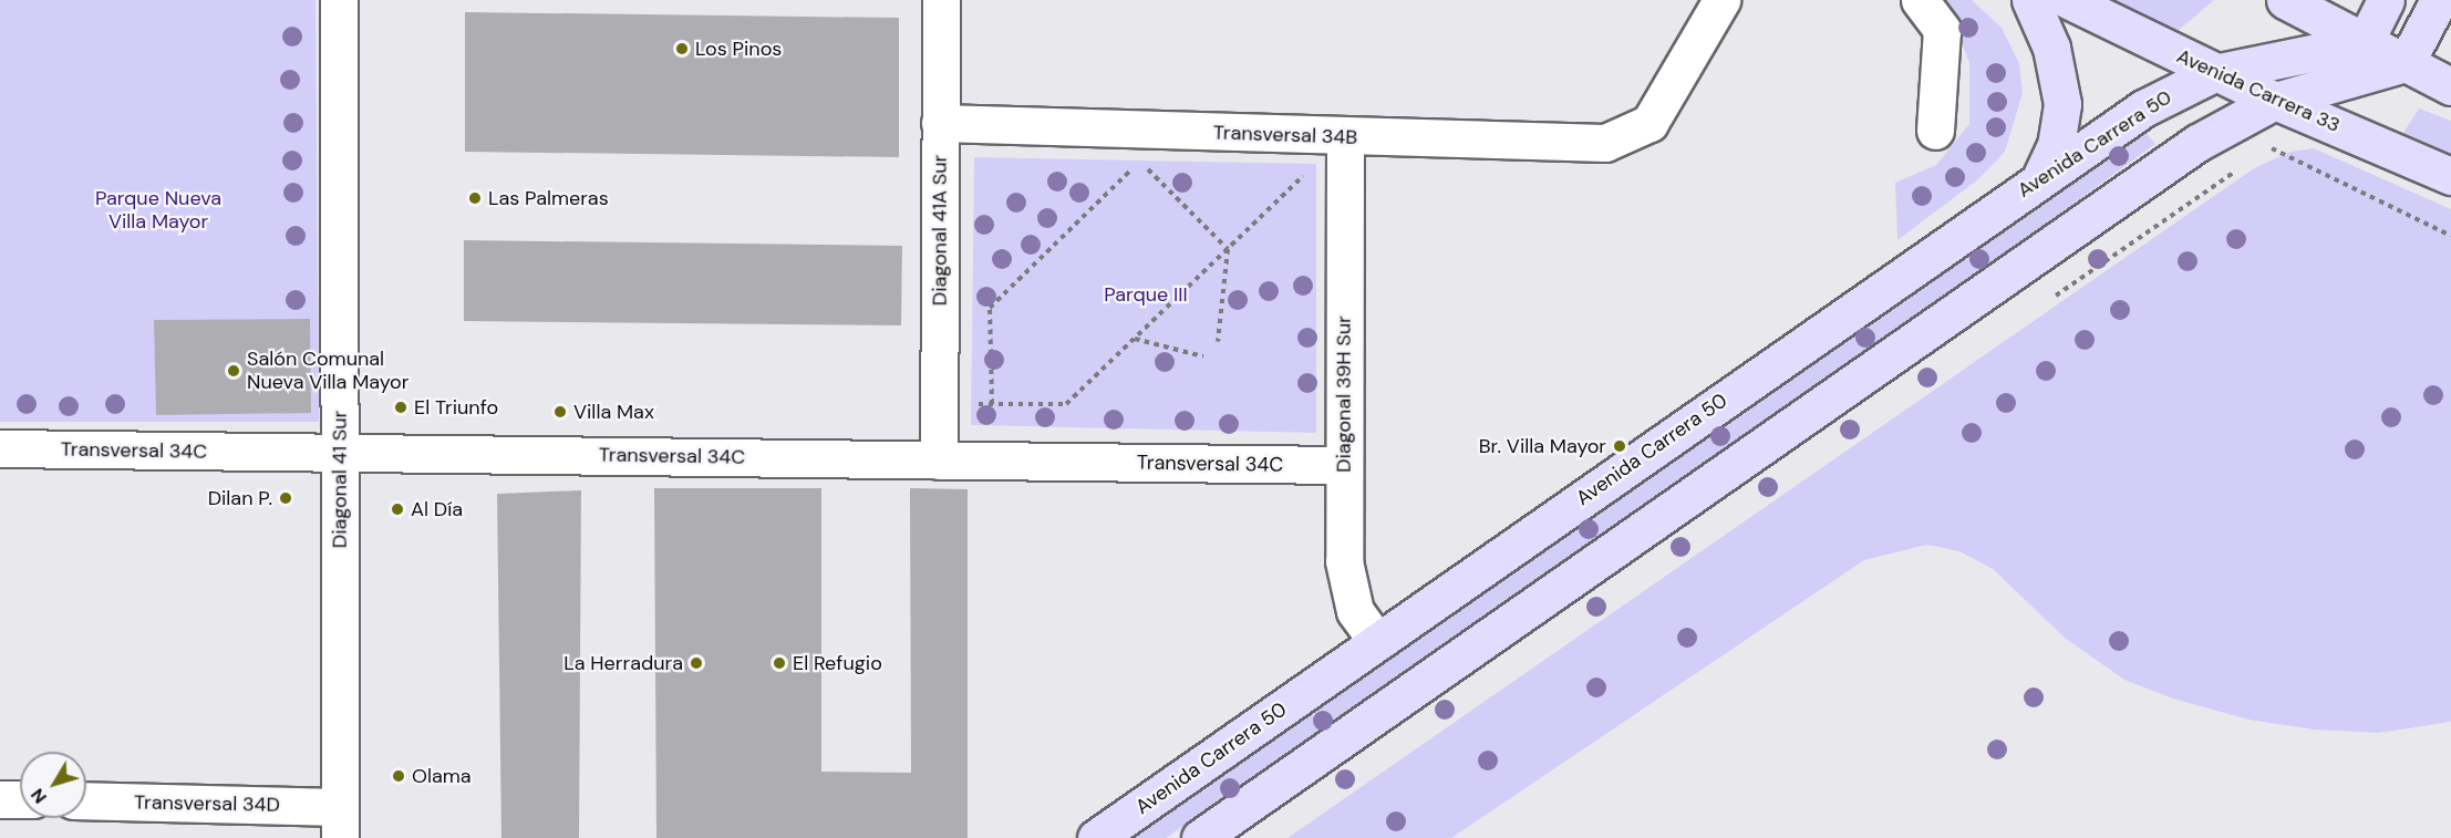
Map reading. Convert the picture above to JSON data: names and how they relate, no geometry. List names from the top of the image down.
{
  "streets": {
    "main road": ["Avenida Carrera 33", "Avenida Carrera 50"],
    "street": [
      "Transversal 34B",
      "Diagonal 41A Sur",
      "Diagonal 39H Sur",
      "Transversal 34C",
      "Diagonal 41 Sur",
      "Transversal 34D"
    ]
  },
  "crossings": [
    ["Avenida Carrera 33", "Avenida Carrera 50"],
    ["Transversal 34B", "Diagonal 41A Sur"],
    ["Transversal 34B", "Diagonal 39H Sur"],
    ["Avenida Carrera 50", "Diagonal 39H Sur"],
    ["Diagonal 41A Sur", "Transversal 34C"],
    ["Diagonal 39H Sur", "Transversal 34C"],
    ["Transversal 34C", "Diagonal 41 Sur"],
    ["Diagonal 41 Sur", "Transversal 34D"]
  ],
  "parks": ["Parque Nueva Villa Mayor", "Parque III"],
  "places": [
    "Los Pinos",
    "Las Palmeras",
    "Salón Comunal Nueva Villa Mayor",
    "El Triunfo",
    "Villa Max",
    "Br. Villa Mayor",
    "Dilan P.",
    "Al Día",
    "La Herradura",
    "El Refugio",
    "Olama"
  ],
  "north": "bottom left"
}
